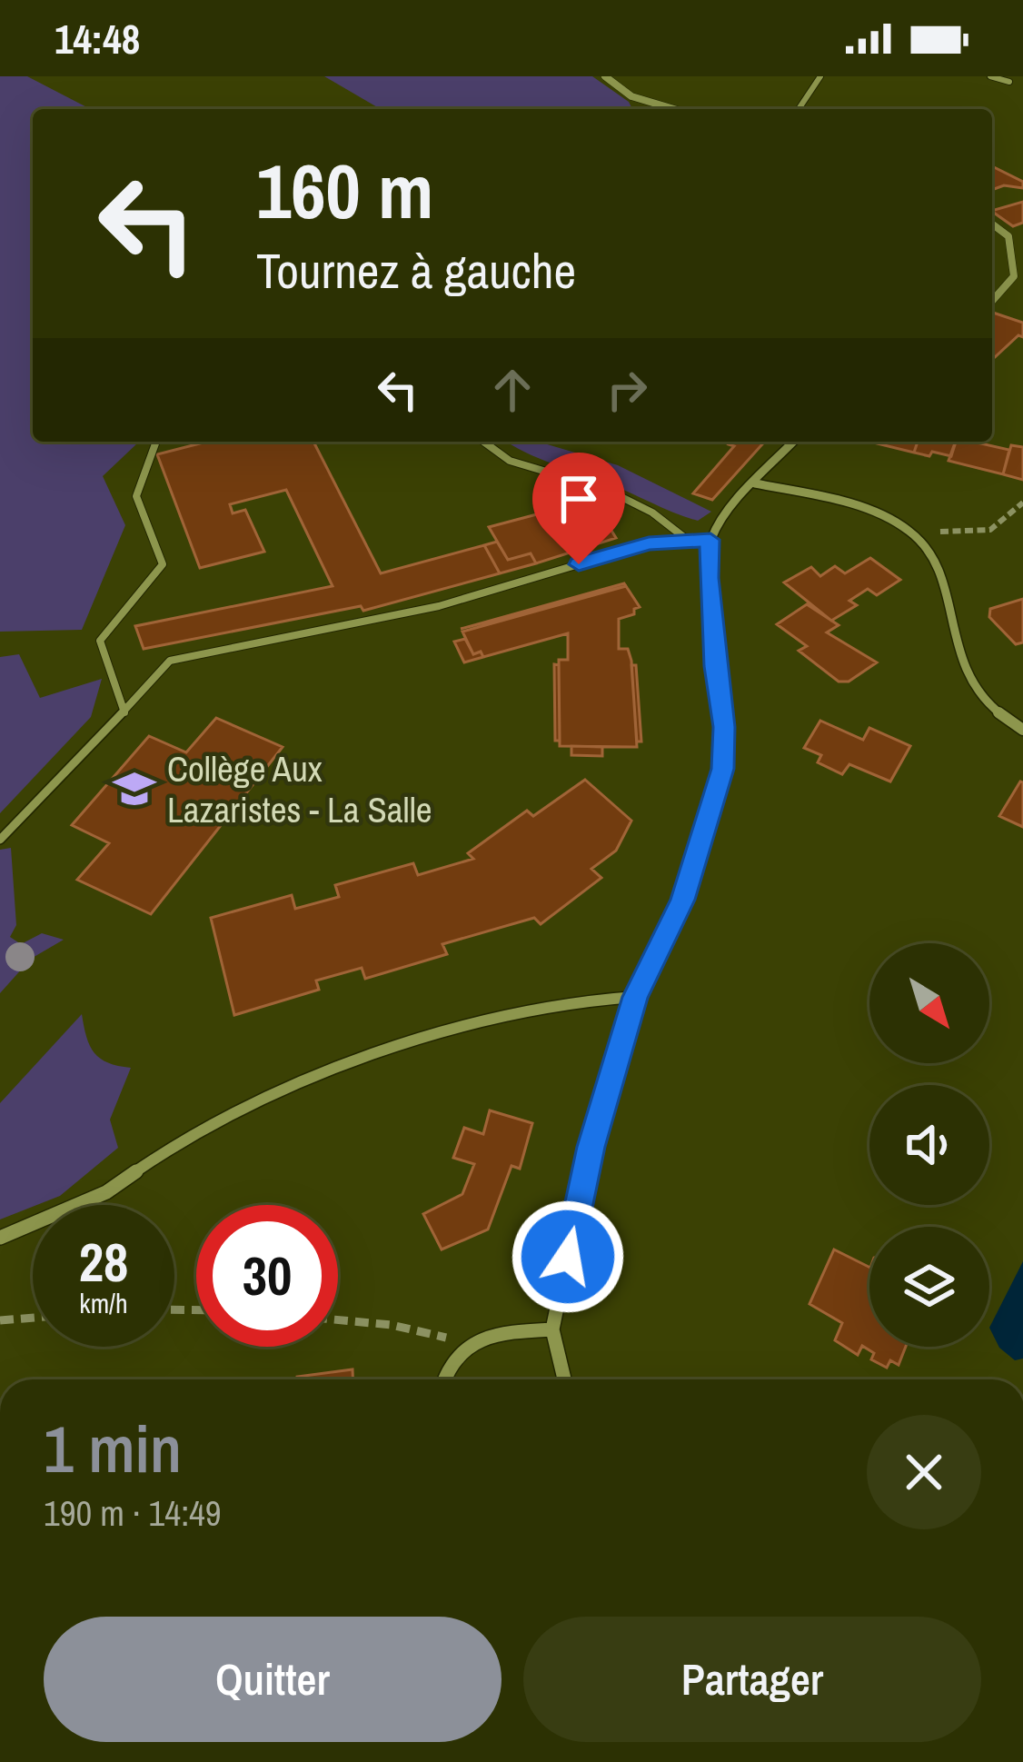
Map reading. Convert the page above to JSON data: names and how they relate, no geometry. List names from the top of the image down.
{
  "places": {
    "school or university": ["Collège Aux Lazaristes - La Salle"]
  },
  "north": "bottom right",
  "page": {
    "status": "14:48",
    "turn": ["160 m", "Tournez à gauche"],
    "speed": "28 km/h",
    "limit": "30",
    "heading": ["1 min", "190 m · 14:49"],
    "buttons": ["Quitter", "Partager"]
  }
}
